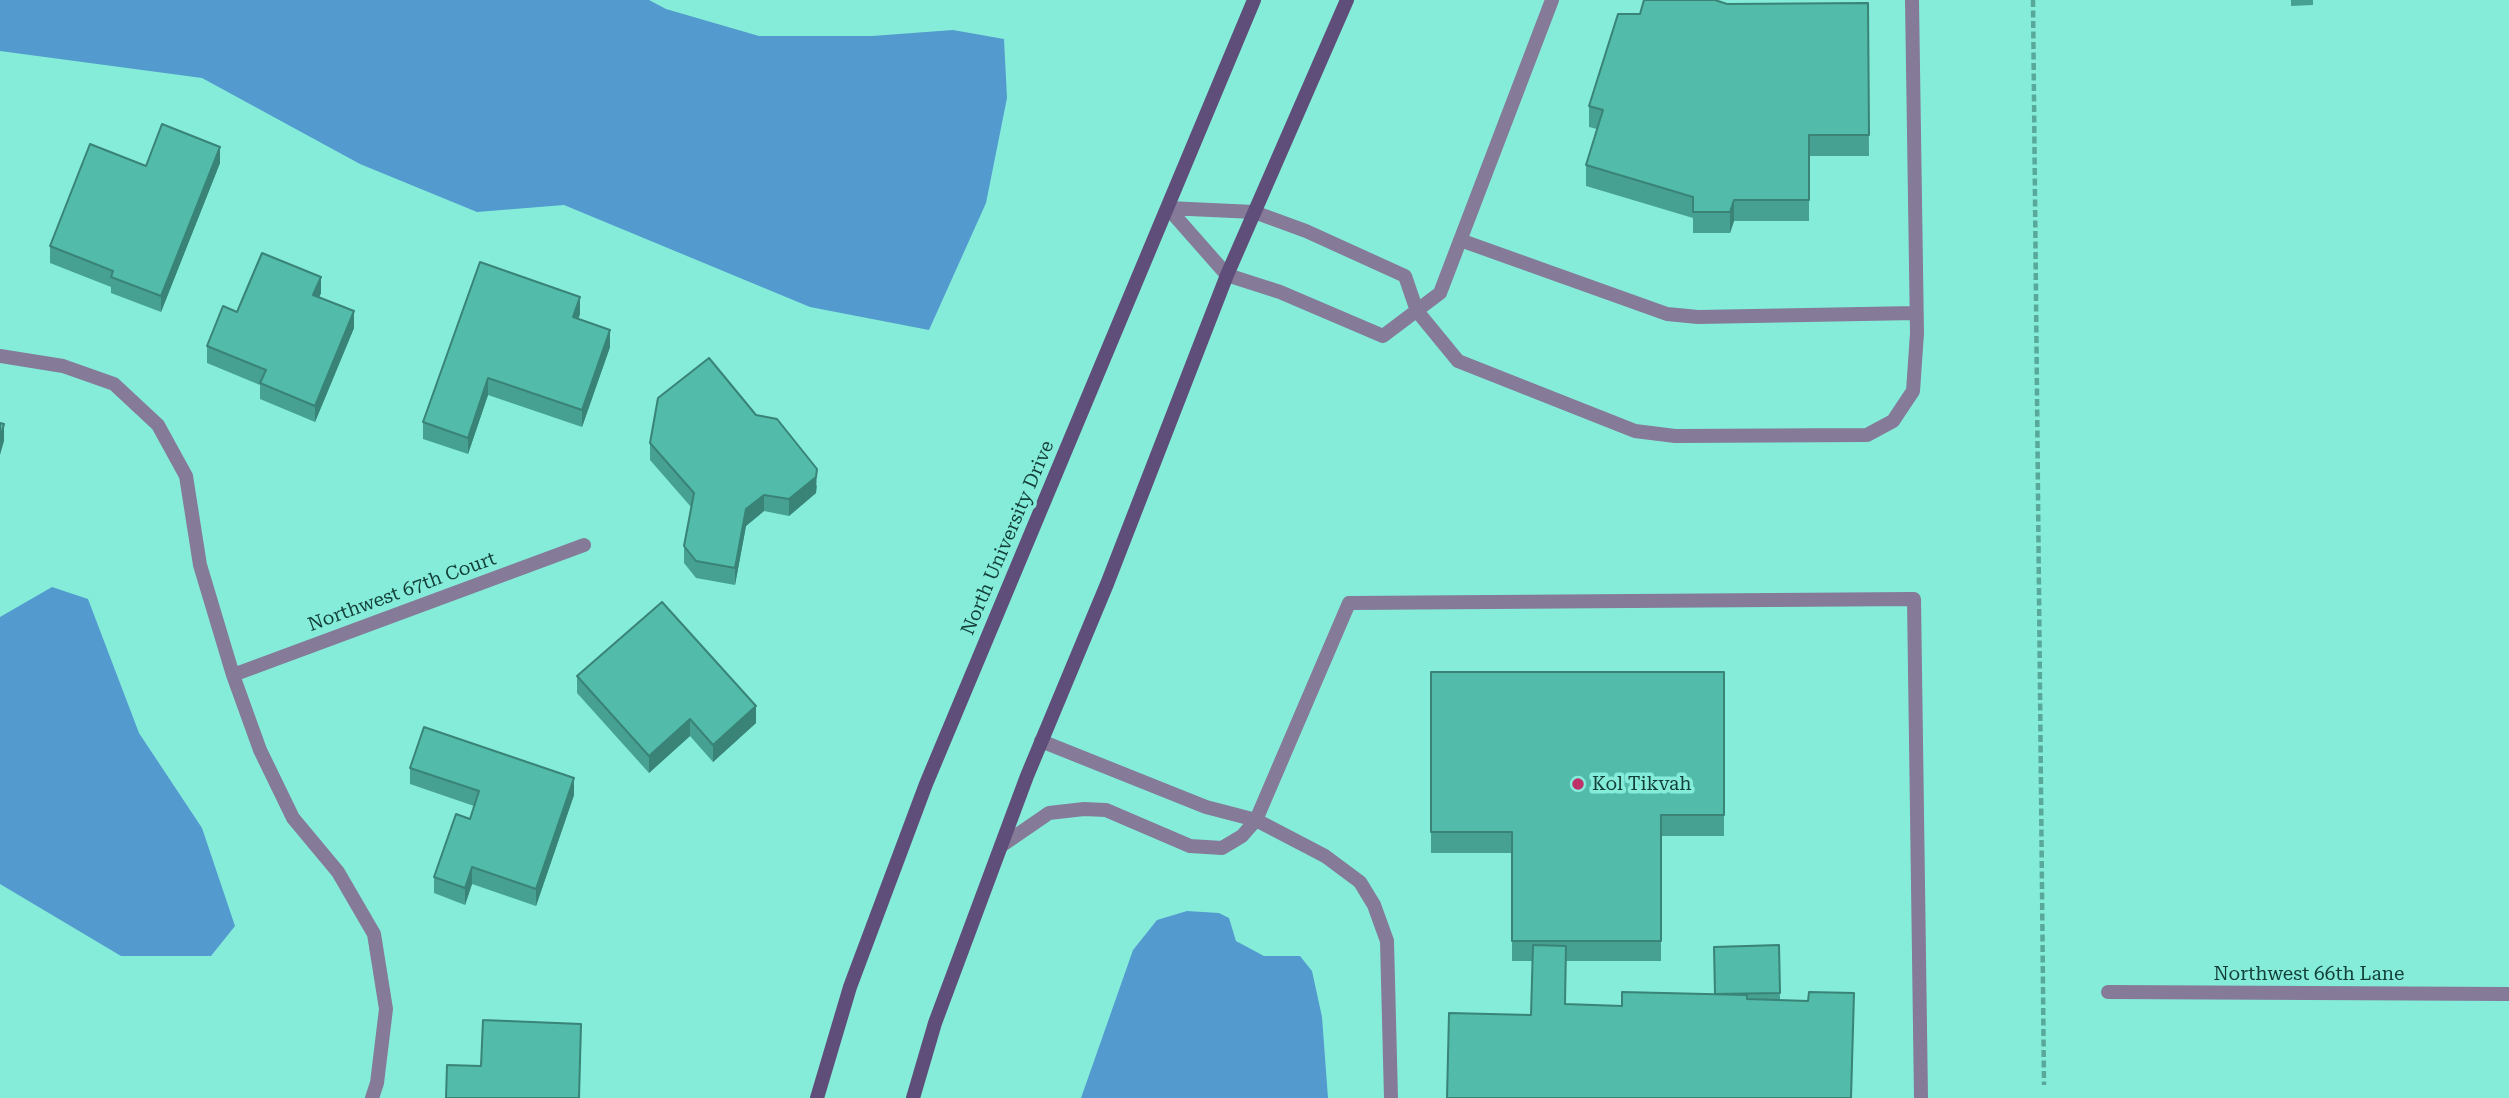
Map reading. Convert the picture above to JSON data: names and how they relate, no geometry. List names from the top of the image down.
{
  "streets": {
    "main road": ["North University Drive"],
    "street": ["Northwest 67th Court", "Northwest 66th Lane"]
  },
  "places": ["Kol Tikvah"]
}
